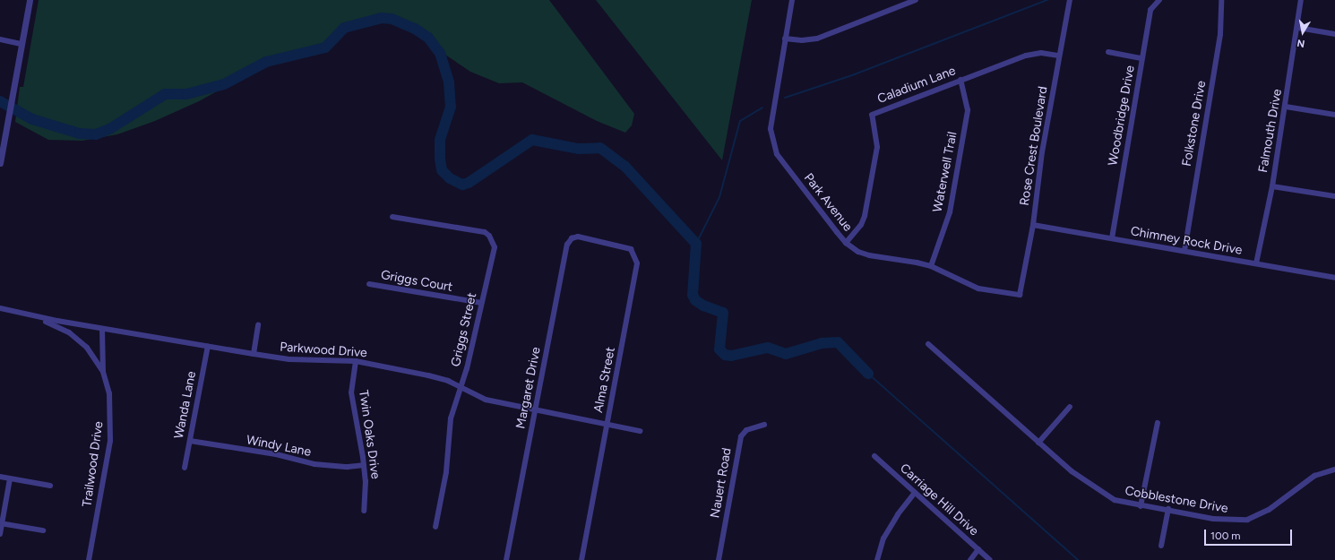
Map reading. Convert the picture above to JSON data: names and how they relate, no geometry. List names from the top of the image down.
{
  "streets": {
    "street": [
      "Caladium Lane",
      "Woodbridge Drive",
      "Folkstone Drive",
      "Falmouth Drive",
      "Rose Crest Boulevard",
      "Waterwell Trail",
      "Park Avenue",
      "Chimney Rock Drive",
      "Griggs Court",
      "Griggs Street",
      "Parkwood Drive",
      "Alma Street",
      "Margaret Drive",
      "Wanda Lane",
      "Twin Oaks Drive",
      "Windy Lane",
      "Trailwood Drive",
      "Nauert Road",
      "Carriage Hill Drive",
      "Cobblestone Drive"
    ]
  },
  "crossings": [
    ["Caladium Lane", "Rose Crest Boulevard"],
    ["Caladium Lane", "Waterwell Trail"],
    ["Caladium Lane", "Park Avenue"],
    ["Woodbridge Drive", "Chimney Rock Drive"],
    ["Folkstone Drive", "Chimney Rock Drive"],
    ["Falmouth Drive", "Chimney Rock Drive"],
    ["Rose Crest Boulevard", "Park Avenue"],
    ["Rose Crest Boulevard", "Chimney Rock Drive"],
    ["Waterwell Trail", "Park Avenue"],
    ["Griggs Court", "Griggs Street"],
    ["Griggs Street", "Parkwood Drive"],
    ["Parkwood Drive", "Alma Street"],
    ["Parkwood Drive", "Margaret Drive"],
    ["Parkwood Drive", "Wanda Lane"],
    ["Parkwood Drive", "Twin Oaks Drive"],
    ["Parkwood Drive", "Trailwood Drive"],
    ["Alma Street", "Margaret Drive"],
    ["Wanda Lane", "Windy Lane"],
    ["Twin Oaks Drive", "Windy Lane"]
  ],
  "scale_bar": "100 m",
  "north": "bottom"
}
